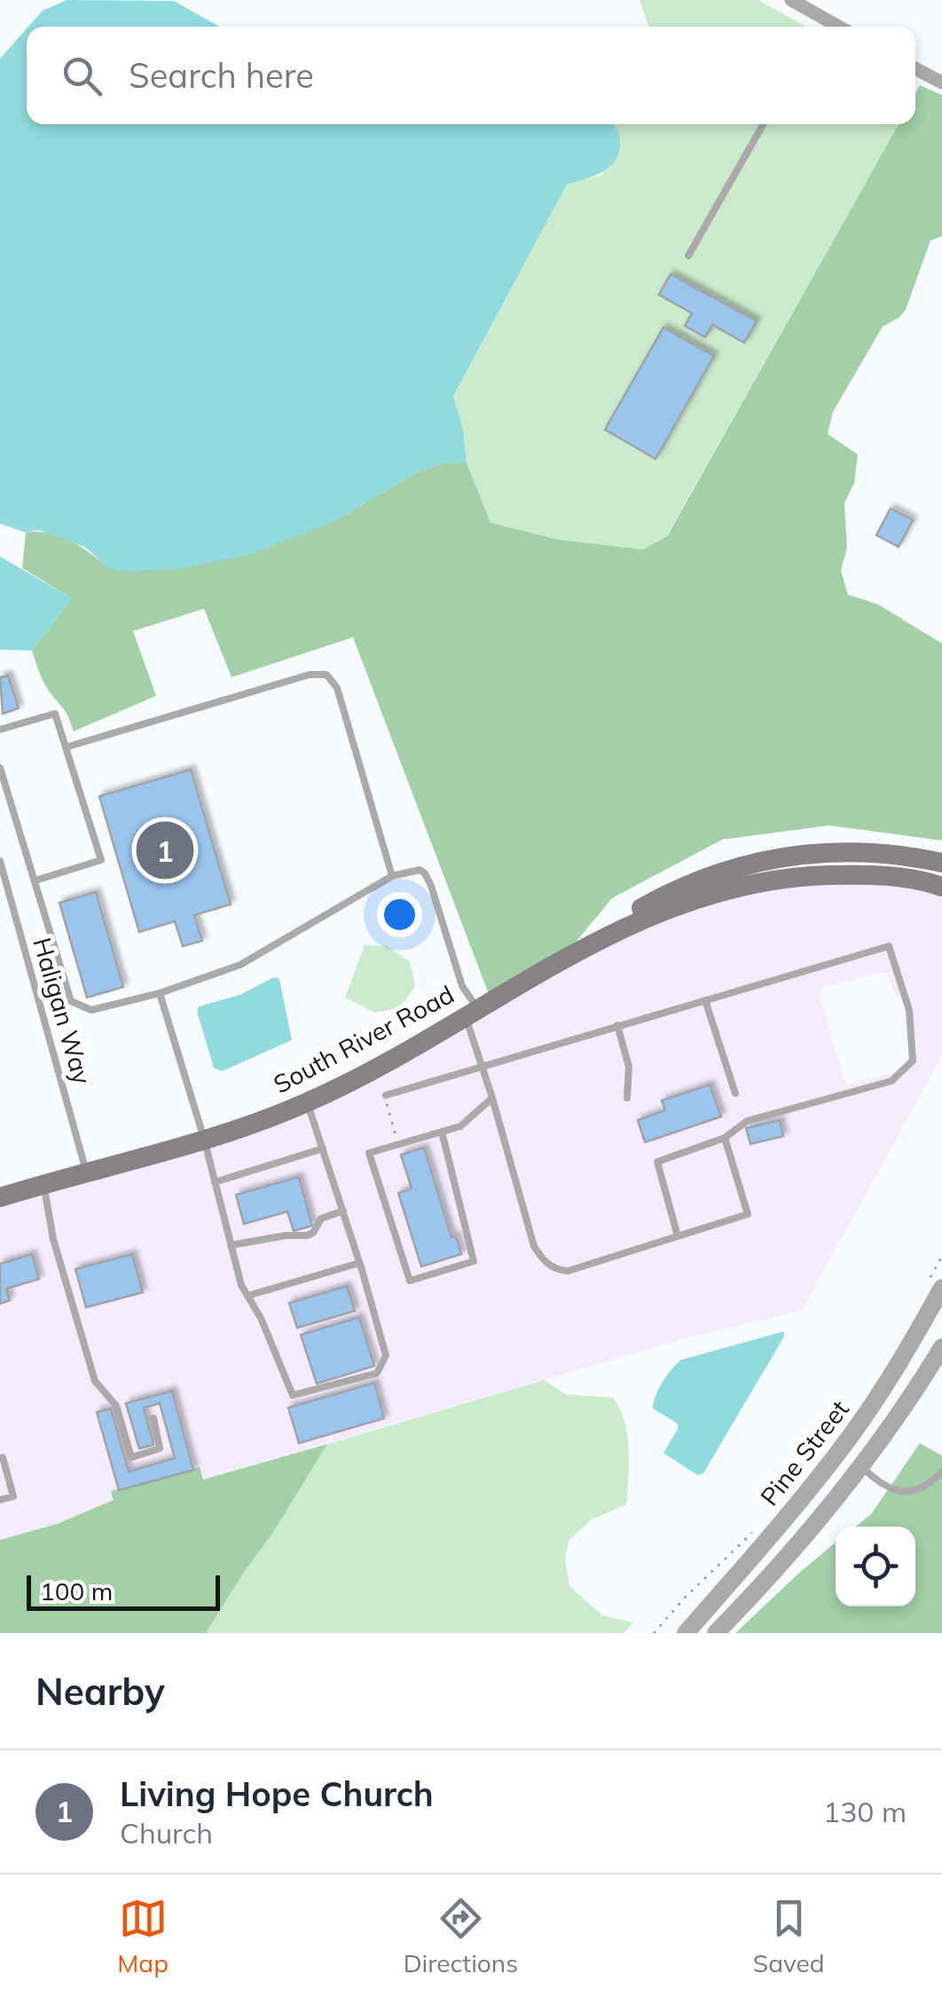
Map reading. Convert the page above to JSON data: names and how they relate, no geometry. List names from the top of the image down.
{
  "streets": {
    "main road": ["South River Road"],
    "street": ["Pine Street"],
    "lane": ["Haligan Way"]
  },
  "crossings": [
    ["Haligan Way", "South River Road"]
  ],
  "scale_bar": "100 m",
  "page": {
    "search": "Search here",
    "pins": "1",
    "scale": "100 m",
    "heading": "Nearby",
    "list": [
      {
        "mark": "1",
        "name": "Living Hope Church",
        "note": "Church",
        "value": "130 m"
      }
    ],
    "nav": ["Map", "Directions", "Saved"]
  }
}
